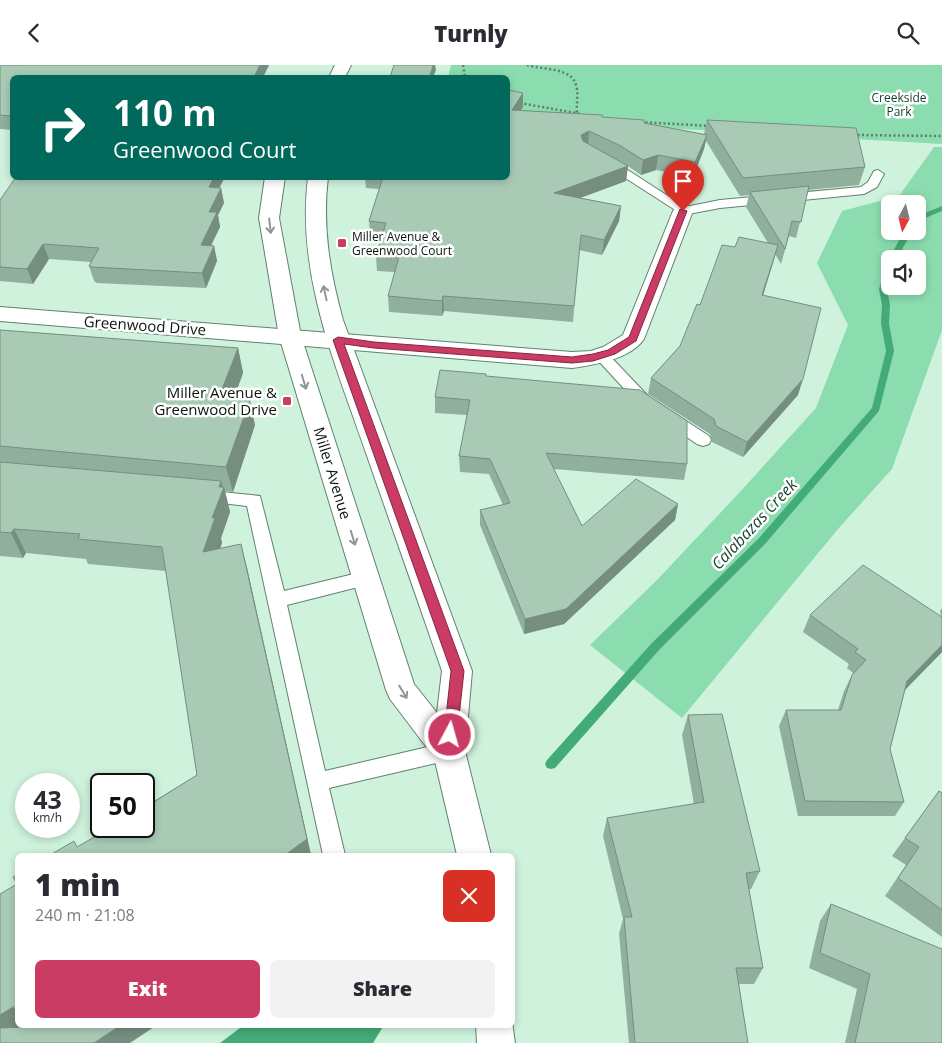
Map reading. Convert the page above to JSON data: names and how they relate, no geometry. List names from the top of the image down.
{
  "streets": {
    "main road": ["Greenwood Drive", "Miller Avenue"]
  },
  "crossings": [
    ["Greenwood Drive", "Miller Avenue"]
  ],
  "water": ["Calabazas Creek"],
  "parks": ["Creekside Park"],
  "places": {
    "transit": ["Miller Avenue & Greenwood Court", "Miller Avenue & Greenwood Drive"]
  },
  "north": "bottom",
  "page": {
    "header": "Turnly",
    "turn": ["110 m", "Greenwood Court"],
    "speed": "43 km/h",
    "limit": "50",
    "heading": ["1 min", "240 m · 21:08"],
    "buttons": ["Exit", "Share"]
  }
}
